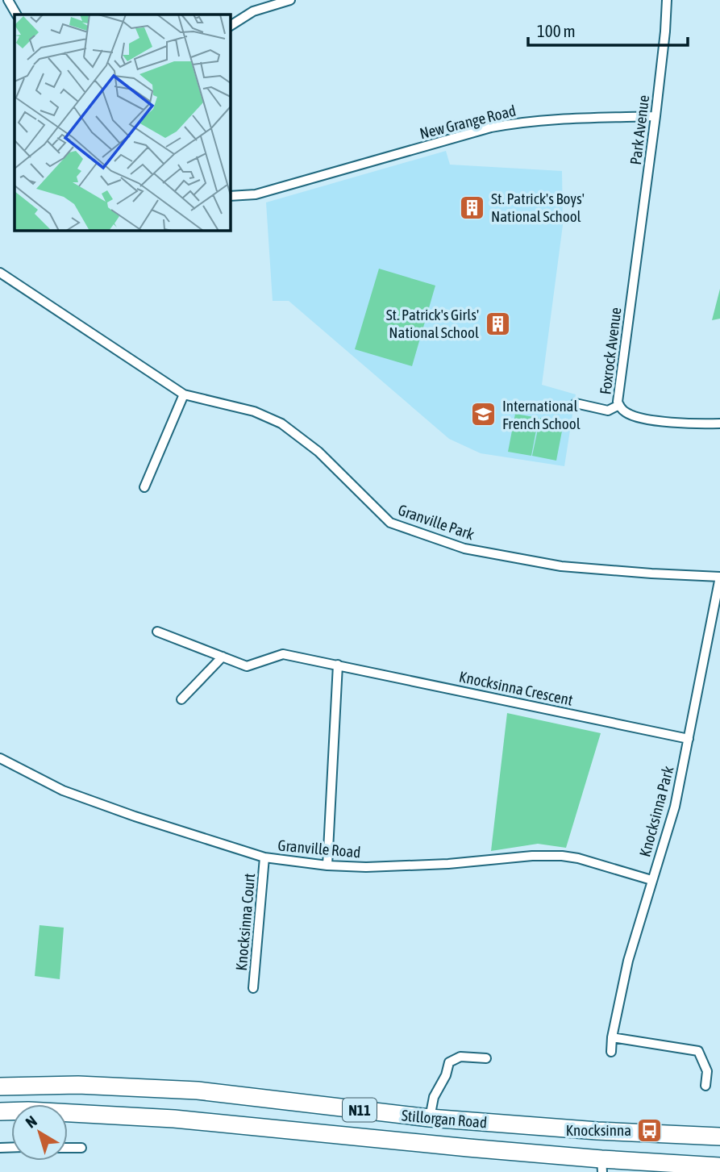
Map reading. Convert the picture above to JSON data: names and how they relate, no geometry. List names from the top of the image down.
{
  "streets": {
    "highway": ["N11", "Stillorgan Road"],
    "street": [
      "New Grange Road",
      "Park Avenue",
      "Foxrock Avenue",
      "Granville Park",
      "Knocksinna Crescent",
      "Knocksinna Park",
      "Granville Road",
      "Knocksinna Court"
    ]
  },
  "crossings": [
    ["New Grange Road", "Park Avenue"],
    ["Park Avenue", "Foxrock Avenue"],
    ["Granville Park", "Knocksinna Park"],
    ["Knocksinna Crescent", "Knocksinna Park"],
    ["Knocksinna Park", "Granville Road"],
    ["Granville Road", "Knocksinna Court"]
  ],
  "places": {
    "building": ["St. Patrick's Boys' National School", "St. Patrick's Girls' National School"],
    "school or university": ["International French School"],
    "bus stop": ["Knocksinna"]
  },
  "scale_bar": "100 m",
  "north": "top left"
}
